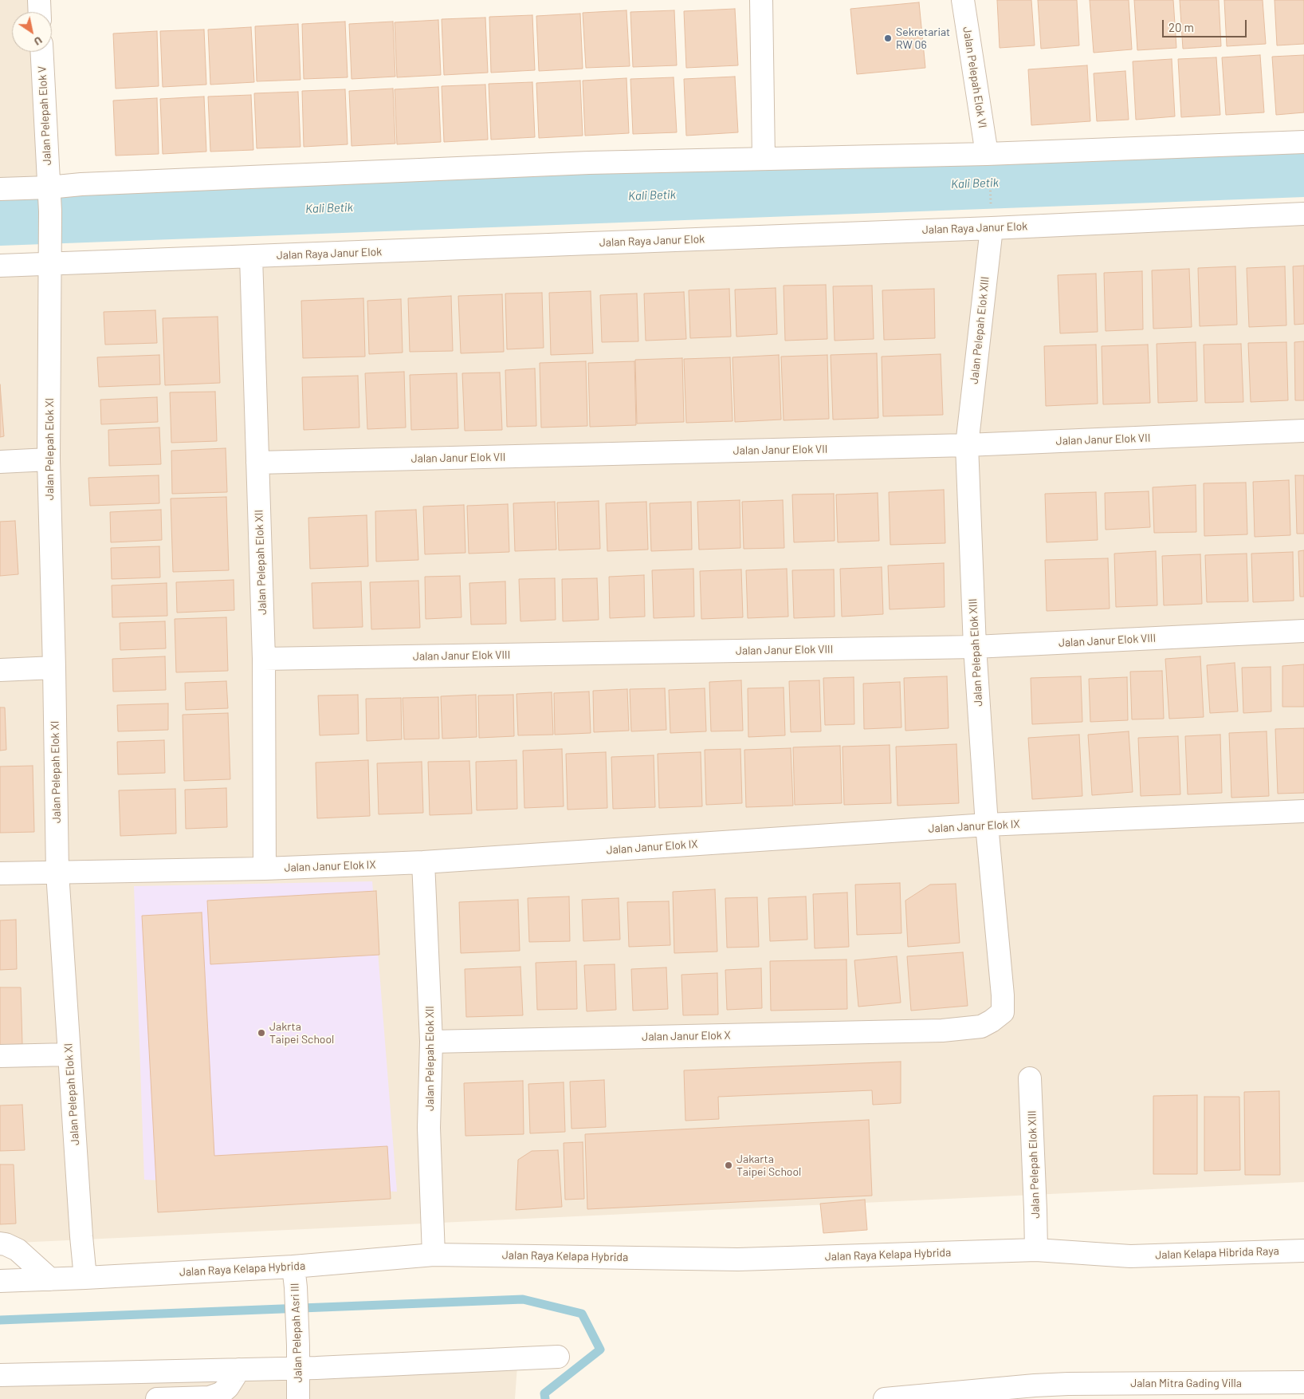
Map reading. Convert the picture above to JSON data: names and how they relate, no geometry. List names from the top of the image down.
{
  "streets": {
    "street": [
      "Jalan Pelepah Elok VI",
      "Jalan Pelepah Elok V",
      "Jalan Raya Janur Elok",
      "Jalan Pelepah Elok XIII",
      "Jalan Janur Elok VII",
      "Jalan Pelepah Elok XI",
      "Jalan Pelepah Elok XII",
      "Jalan Janur Elok VIII",
      "Jalan Janur Elok IX",
      "Jalan Janur Elok X",
      "Jalan Kelapa Hibrida Raya",
      "Jalan Raya Kelapa Hybrida",
      "Jalan Pelepah Asri III",
      "Jalan Mitra Gading Villa"
    ]
  },
  "crossings": [
    ["Jalan Pelepah Elok V", "Jalan Pelepah Elok XI"],
    ["Jalan Raya Janur Elok", "Jalan Pelepah Elok XIII"],
    ["Jalan Raya Janur Elok", "Jalan Pelepah Elok XI"],
    ["Jalan Raya Janur Elok", "Jalan Pelepah Elok XII"],
    ["Jalan Pelepah Elok XIII", "Jalan Janur Elok VII"],
    ["Jalan Pelepah Elok XIII", "Jalan Janur Elok VIII"],
    ["Jalan Pelepah Elok XIII", "Jalan Janur Elok IX"],
    ["Jalan Pelepah Elok XIII", "Jalan Janur Elok X"],
    ["Jalan Pelepah Elok XIII", "Jalan Raya Kelapa Hybrida"],
    ["Jalan Janur Elok VII", "Jalan Pelepah Elok XII"],
    ["Jalan Pelepah Elok XI", "Jalan Janur Elok IX"],
    ["Jalan Pelepah Elok XI", "Jalan Raya Kelapa Hybrida"],
    ["Jalan Pelepah Elok XII", "Jalan Janur Elok VIII"],
    ["Jalan Pelepah Elok XII", "Jalan Janur Elok IX"],
    ["Jalan Pelepah Elok XII", "Jalan Janur Elok X"],
    ["Jalan Pelepah Elok XII", "Jalan Raya Kelapa Hybrida"],
    ["Jalan Kelapa Hibrida Raya", "Jalan Raya Kelapa Hybrida"],
    ["Jalan Raya Kelapa Hybrida", "Jalan Pelepah Asri III"]
  ],
  "water": ["Kali Betik"],
  "places": ["Sekretariat RW 06", "Jakrta Taipei School", "Jakarta Taipei School"],
  "scale_bar": "20 m",
  "north": "bottom right"
}
